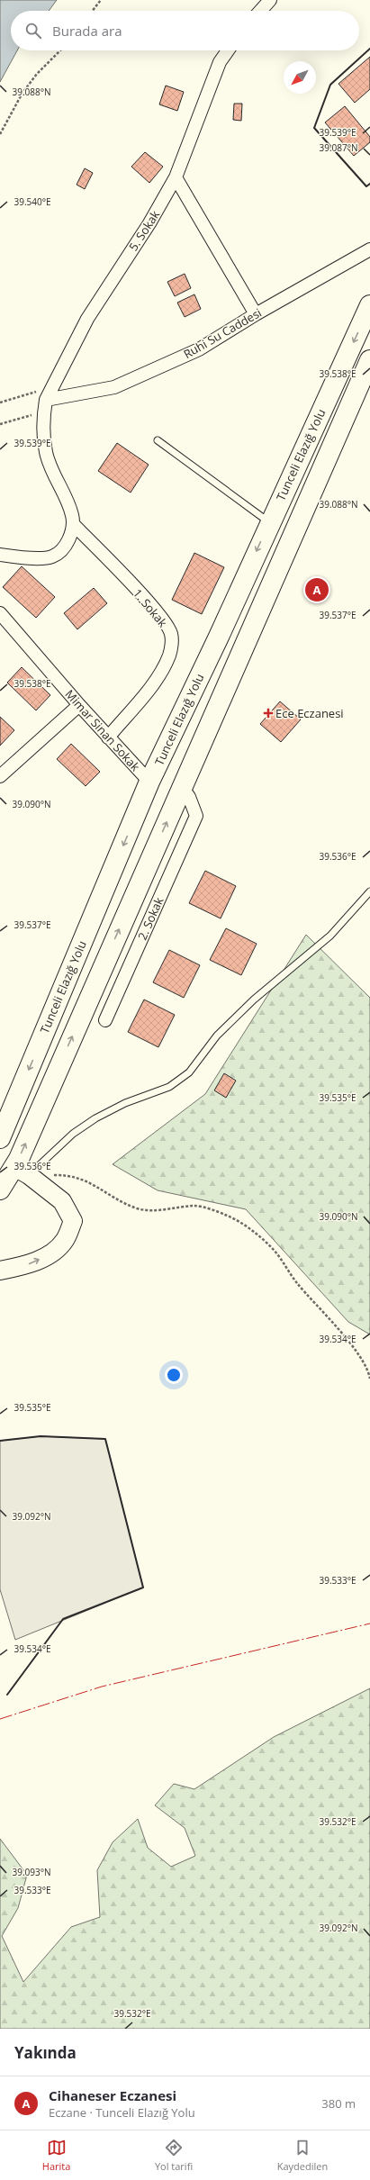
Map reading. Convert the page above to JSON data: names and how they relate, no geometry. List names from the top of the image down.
{
  "streets": {
    "main road": ["Tunceli Elazığ Yolu"],
    "street": [
      "5. Sokak",
      "Ruhi Su Caddesi",
      "1. Sokak",
      "Mimar Sinan Sokak",
      "2. Sokak"
    ]
  },
  "crossings": [
    ["5. Sokak", "Ruhi Su Caddesi"],
    ["Tunceli Elazığ Yolu", "Mimar Sinan Sokak"],
    ["Tunceli Elazığ Yolu", "2. Sokak"],
    ["1. Sokak", "Mimar Sinan Sokak"]
  ],
  "places": {
    "health": ["Ece Eczanesi"]
  },
  "north": "bottom left",
  "page": {
    "search": "Burada ara",
    "pins": "A",
    "heading": "Yakında",
    "list": [
      {
        "mark": "A",
        "name": "Cihaneser Eczanesi",
        "note": "Eczane · Tunceli Elazığ Yolu",
        "value": "380 m"
      }
    ],
    "nav": ["Harita", "Yol tarifi", "Kaydedilen"]
  },
  "coordinates": [
    "39.088°N",
    "39.539°E",
    "39.087°N",
    "39.540°E",
    "39.538°E",
    "39.537°E",
    "39.090°N",
    "39.536°E",
    "39.535°E",
    "39.534°E",
    "39.092°N",
    "39.533°E",
    "39.532°E",
    "39.093°N"
  ]
}
